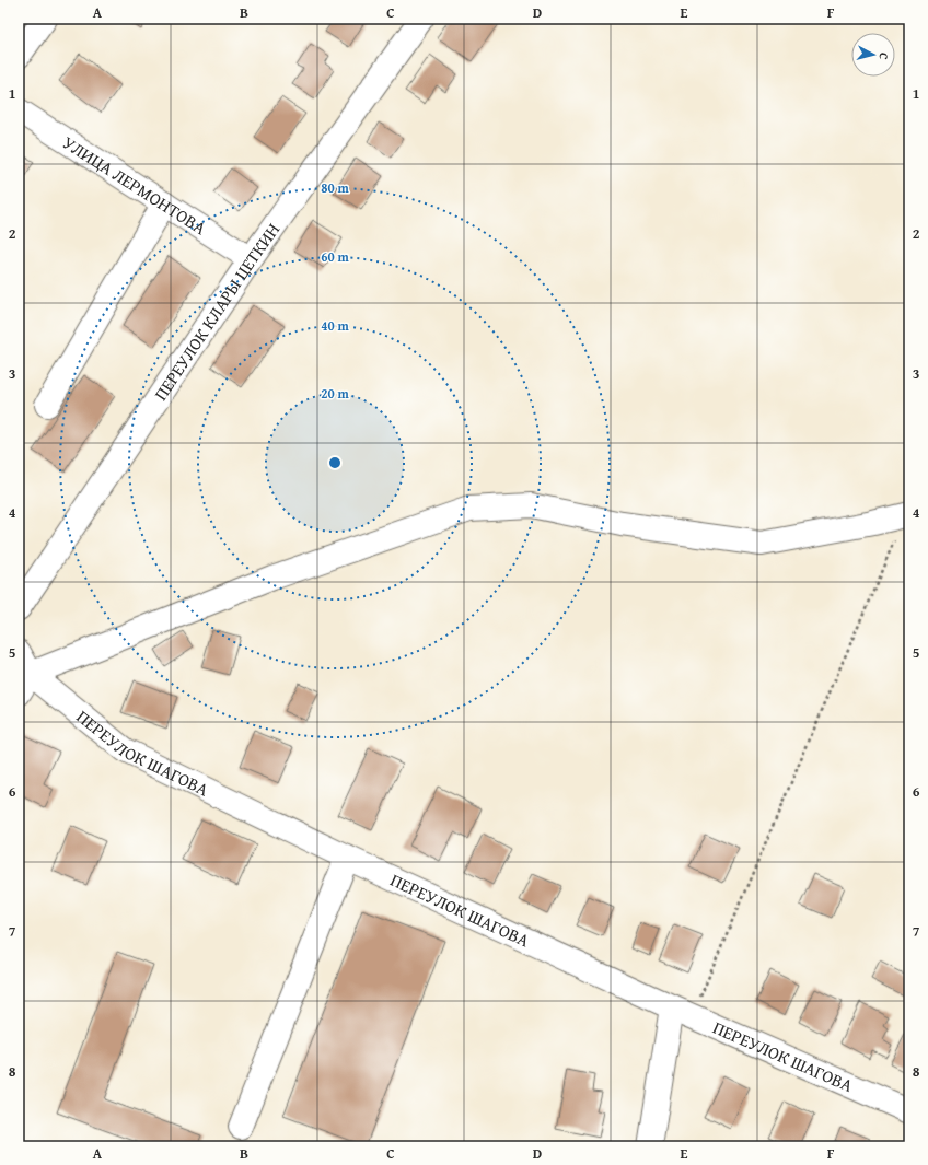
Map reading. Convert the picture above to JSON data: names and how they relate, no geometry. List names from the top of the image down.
{
  "streets": {
    "street": ["УЛИЦА ЛЕРМОНТОВА", "ПЕРЕУЛОК КЛАРЫ ЦЕТКИН", "ПЕРЕУЛОК ШАГОВА"]
  },
  "crossings": [
    ["УЛИЦА ЛЕРМОНТОВА", "ПЕРЕУЛОК КЛАРЫ ЦЕТКИН"]
  ],
  "north": "right",
  "grid": {
    "columns": [
      "A",
      "B",
      "C",
      "D",
      "E",
      "F"
    ],
    "rows": [
      "1",
      "2",
      "3",
      "4",
      "5",
      "6",
      "7",
      "8"
    ]
  },
  "rings": [
    "80 m",
    "60 m",
    "40 m",
    "20 m"
  ]
}
